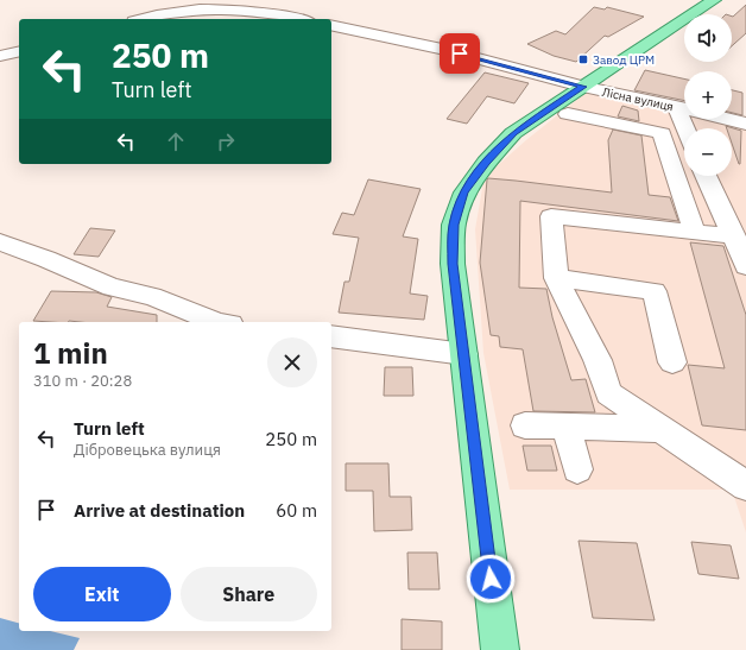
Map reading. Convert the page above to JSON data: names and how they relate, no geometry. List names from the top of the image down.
{
  "streets": {
    "street": ["Лісна вулиця"]
  },
  "places": {
    "transit": ["Завод ЦРМ"]
  },
  "page": {
    "map_buttons": ["+", "−"],
    "turn": ["250 m", "Turn left"],
    "heading": ["1 min", "310 m · 20:28"],
    "list": [
      {
        "name": "Turn left",
        "note": "Дібровецька вулиця",
        "value": "250 m"
      },
      {
        "name": "Arrive at destination",
        "value": "60 m"
      }
    ],
    "buttons": ["Exit", "Share"]
  }
}
